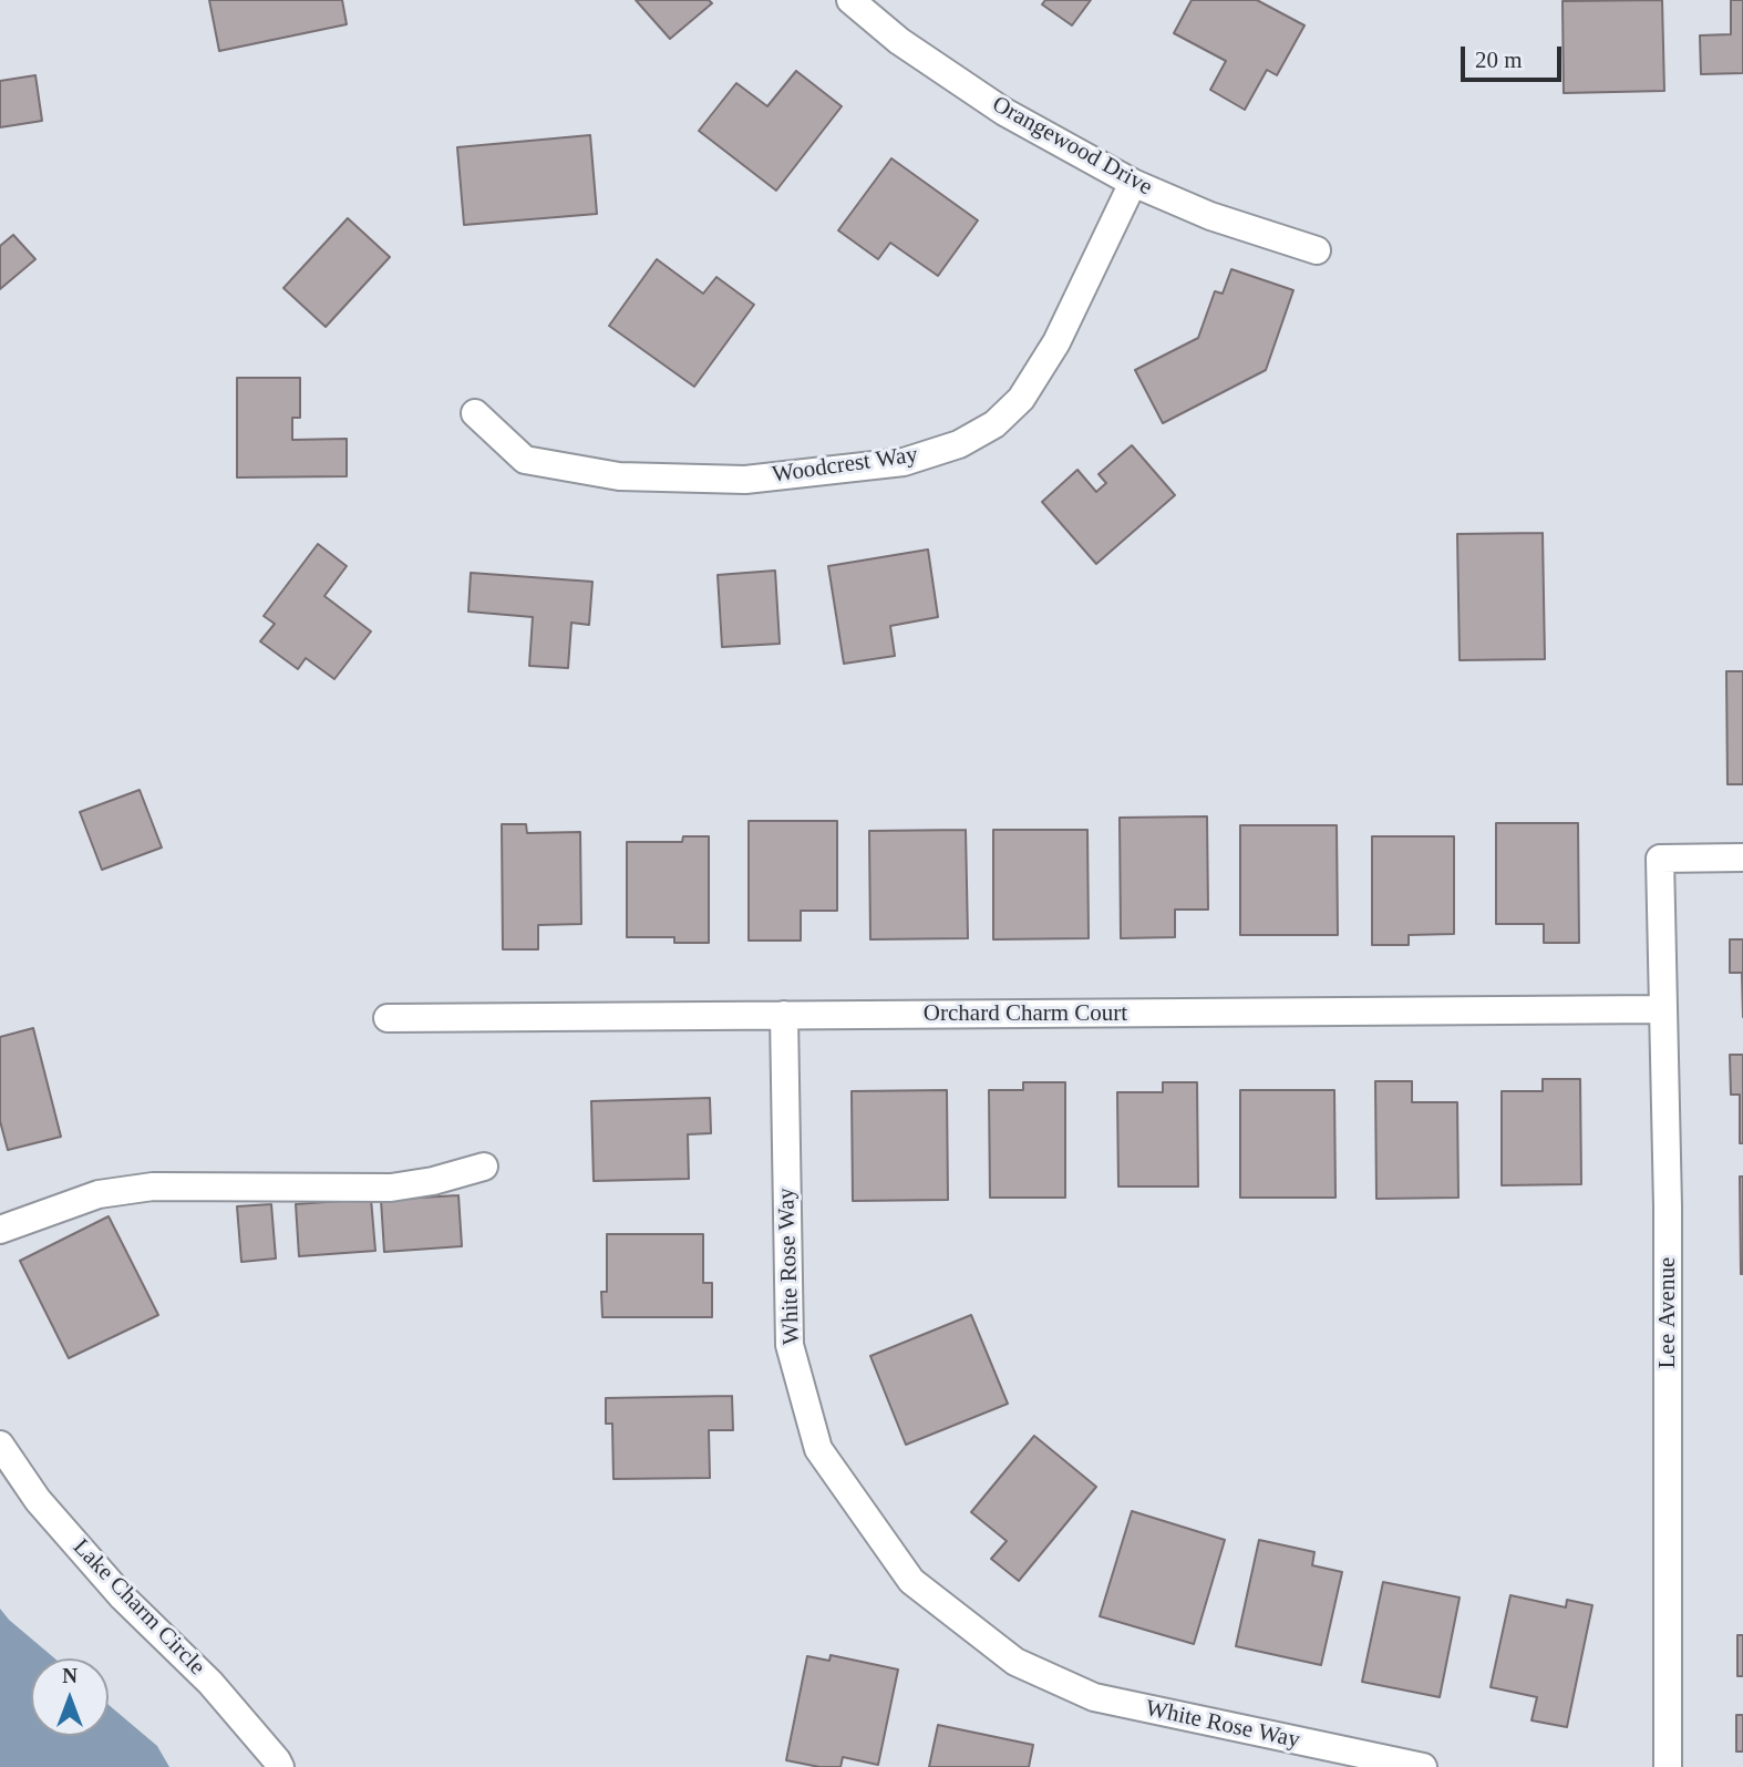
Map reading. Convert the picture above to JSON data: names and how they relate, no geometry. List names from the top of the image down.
{
  "streets": {
    "street": [
      "Orangewood Drive",
      "Woodcrest Way",
      "Orchard Charm Court",
      "White Rose Way",
      "Lee Avenue",
      "Lake Charm Circle"
    ]
  },
  "crossings": [
    ["Orangewood Drive", "Woodcrest Way"],
    ["Orchard Charm Court", "White Rose Way"],
    ["Orchard Charm Court", "Lee Avenue"]
  ],
  "scale_bar": "20 m",
  "north": "top"
}
